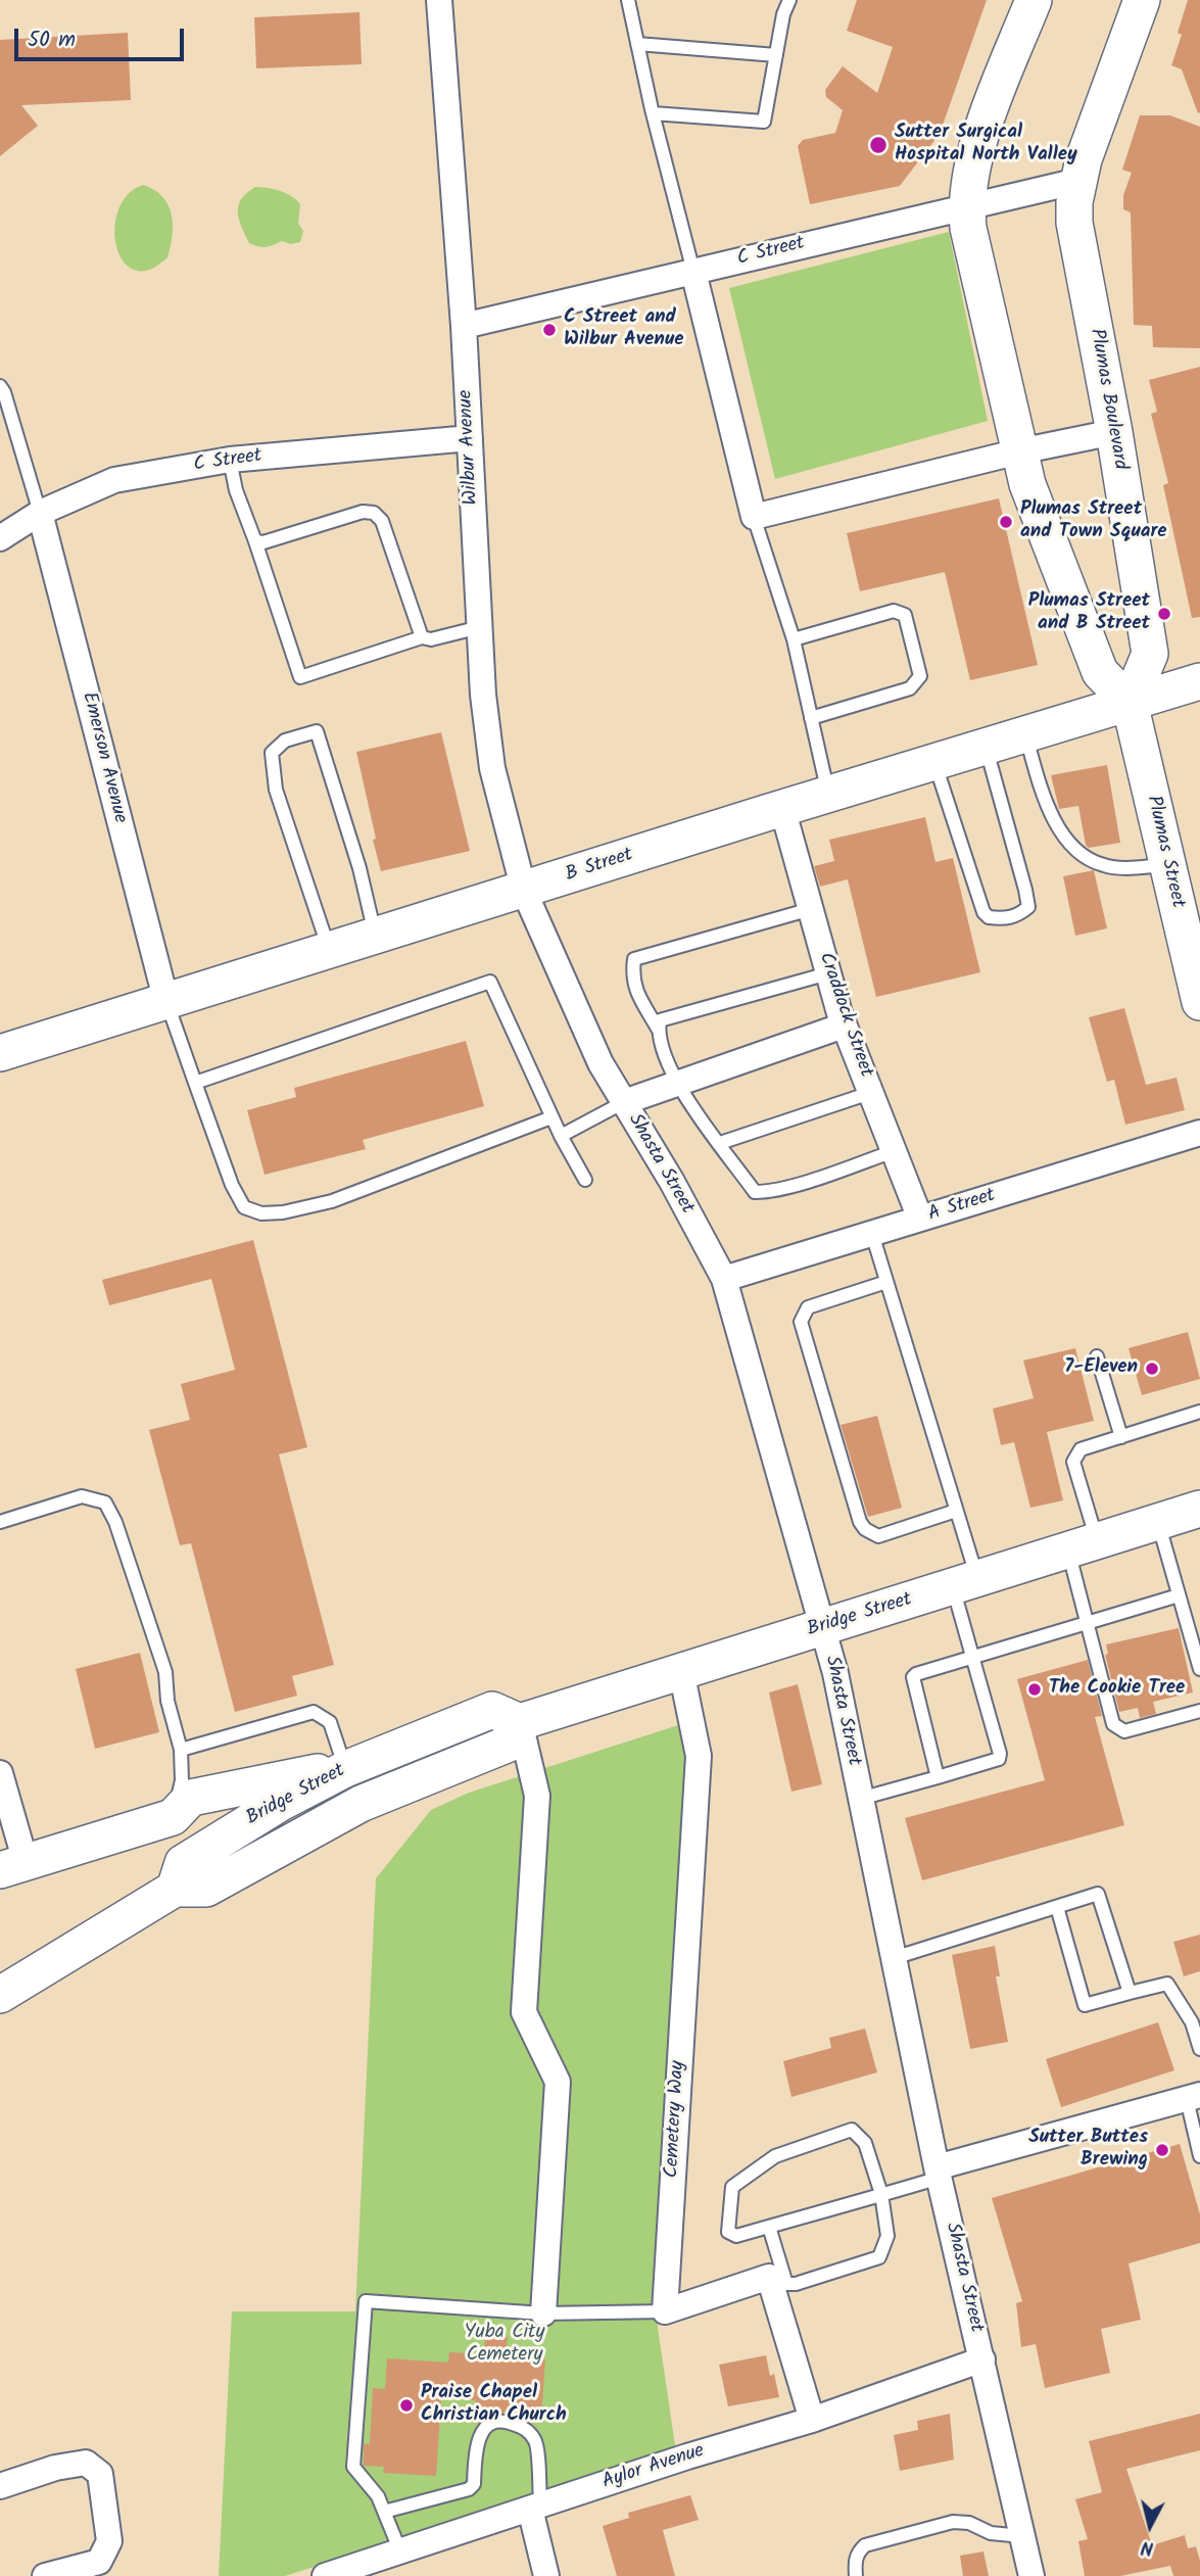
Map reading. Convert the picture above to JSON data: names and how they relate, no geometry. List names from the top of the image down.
{
  "streets": {
    "street": [
      "C Street",
      "Plumas Boulevard",
      "Wilbur Avenue",
      "Emerson Avenue",
      "Plumas Street",
      "B Street",
      "Craddock Street",
      "Shasta Street",
      "A Street",
      "Bridge Street",
      "Cemetery Way",
      "Aylor Avenue"
    ]
  },
  "crossings": [
    ["C Street", "Plumas Boulevard"],
    ["C Street", "Wilbur Avenue"],
    ["C Street", "Emerson Avenue"],
    ["Plumas Boulevard", "Plumas Street"],
    ["Plumas Boulevard", "B Street"],
    ["Wilbur Avenue", "B Street"],
    ["Wilbur Avenue", "Shasta Street"],
    ["Emerson Avenue", "B Street"],
    ["Plumas Street", "B Street"],
    ["B Street", "Craddock Street"],
    ["B Street", "Shasta Street"],
    ["Craddock Street", "A Street"],
    ["Shasta Street", "A Street"],
    ["Shasta Street", "Bridge Street"],
    ["Shasta Street", "Aylor Avenue"],
    ["Bridge Street", "Cemetery Way"]
  ],
  "parks": ["Yuba City Cemetery"],
  "places": [
    "Sutter Surgical Hospital North Valley",
    "C Street and Wilbur Avenue",
    "Plumas Street and Town Square",
    "Plumas Street and B Street",
    "7-Eleven",
    "The Cookie Tree",
    "Sutter Buttes Brewing",
    "Praise Chapel Christian Church"
  ],
  "scale_bar": "50 m",
  "north": "bottom"
}
